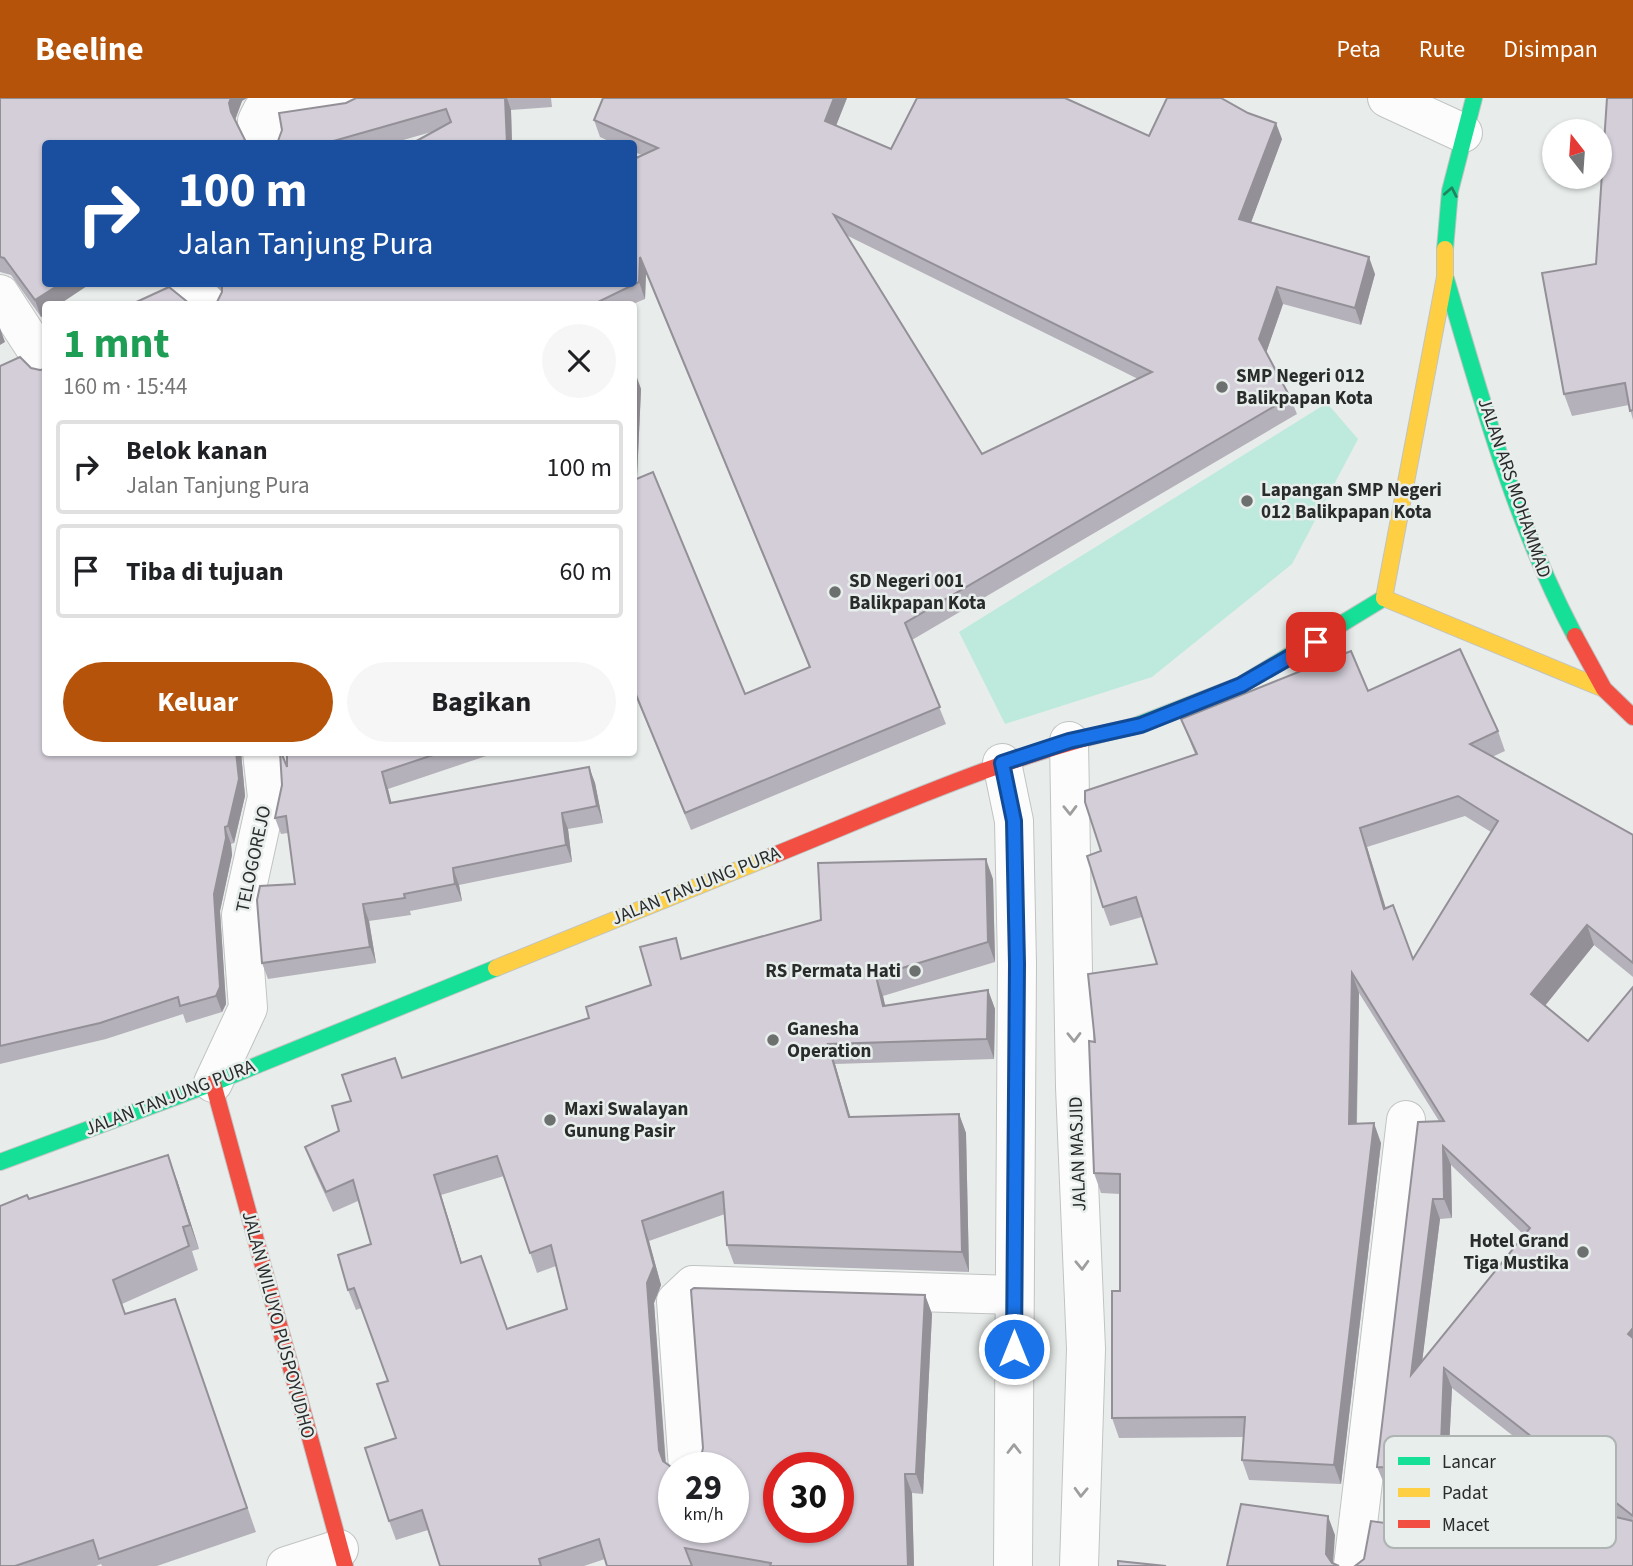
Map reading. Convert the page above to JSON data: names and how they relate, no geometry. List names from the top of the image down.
{
  "streets": {
    "street": [
      "JALAN ARS MOHAMMAD",
      "TELOGOREJO",
      "JALAN TANJUNG PURA",
      "JALAN MASJID",
      "JALAN WILUYO PUSPOYUDHO"
    ]
  },
  "crossings": [
    ["JALAN ARS MOHAMMAD", "JALAN TANJUNG PURA"],
    ["TELOGOREJO", "JALAN TANJUNG PURA"],
    ["TELOGOREJO", "JALAN WILUYO PUSPOYUDHO"],
    ["JALAN TANJUNG PURA", "JALAN MASJID"],
    ["JALAN TANJUNG PURA", "JALAN WILUYO PUSPOYUDHO"]
  ],
  "places": [
    "SMP Negeri 012 Balikpapan Kota",
    "Lapangan SMP Negeri 012 Balikpapan Kota",
    "SD Negeri 001 Balikpapan Kota",
    "RS Permata Hati",
    "Ganesha Operation",
    "Maxi Swalayan Gunung Pasir",
    "Hotel Grand Tiga Mustika"
  ],
  "legend": ["Lancar", "Padat", "Macet"],
  "north": "top",
  "page": {
    "header": "Beeline",
    "nav": ["Peta", "Rute", "Disimpan"],
    "turn": ["100 m", "Jalan Tanjung Pura"],
    "heading": ["1 mnt", "160 m · 15:44"],
    "list": [
      {
        "name": "Belok kanan",
        "note": "Jalan Tanjung Pura",
        "value": "100 m"
      },
      {
        "name": "Tiba di tujuan",
        "value": "60 m"
      }
    ],
    "buttons": ["Keluar", "Bagikan"],
    "speed": "29 km/h",
    "limit": "30"
  }
}
